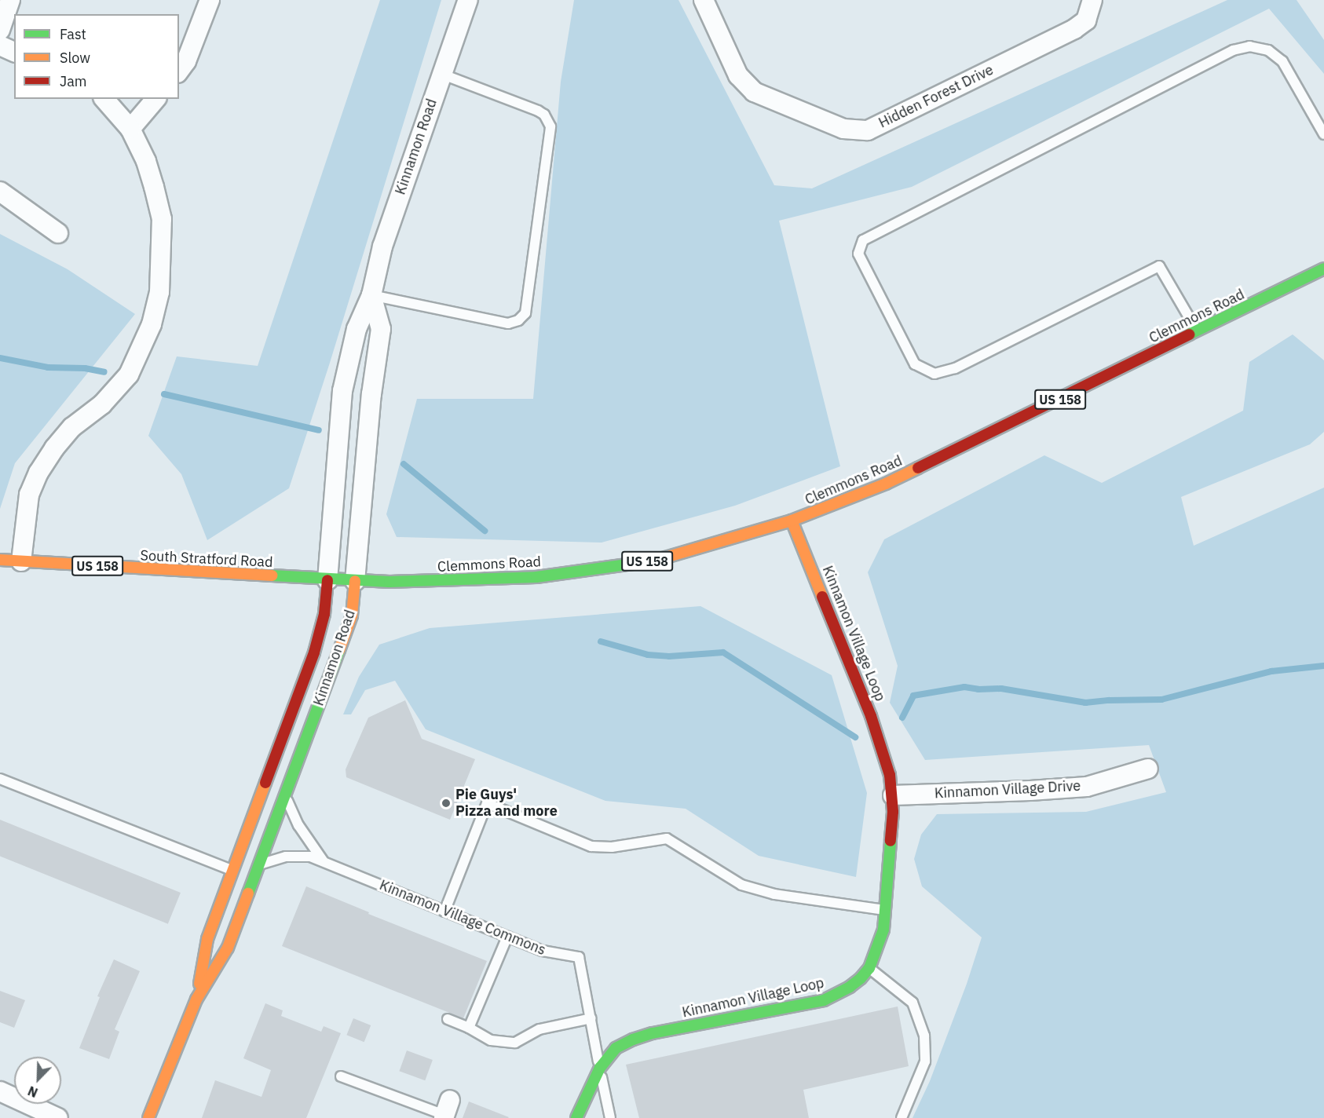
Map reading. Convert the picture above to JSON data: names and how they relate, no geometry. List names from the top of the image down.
{
  "streets": {
    "main road": [
      "Kinnamon Road",
      "Clemmons Road",
      "US 158",
      "South Stratford Road",
      "Kinnamon Village Loop"
    ],
    "street": ["Hidden Forest Drive", "Kinnamon Village Drive"],
    "lane": ["Kinnamon Village Commons"]
  },
  "crossings": [
    ["Kinnamon Road", "Clemmons Road"],
    ["Kinnamon Road", "South Stratford Road"],
    ["Kinnamon Road", "Kinnamon Village Commons"],
    ["Clemmons Road", "South Stratford Road"],
    ["Clemmons Road", "Kinnamon Village Loop"],
    ["Kinnamon Village Loop", "Kinnamon Village Drive"],
    ["Kinnamon Village Loop", "Kinnamon Village Commons"]
  ],
  "places": ["Pie Guys' Pizza and more"],
  "legend": ["Fast", "Slow", "Jam"],
  "north": "bottom left"
}
